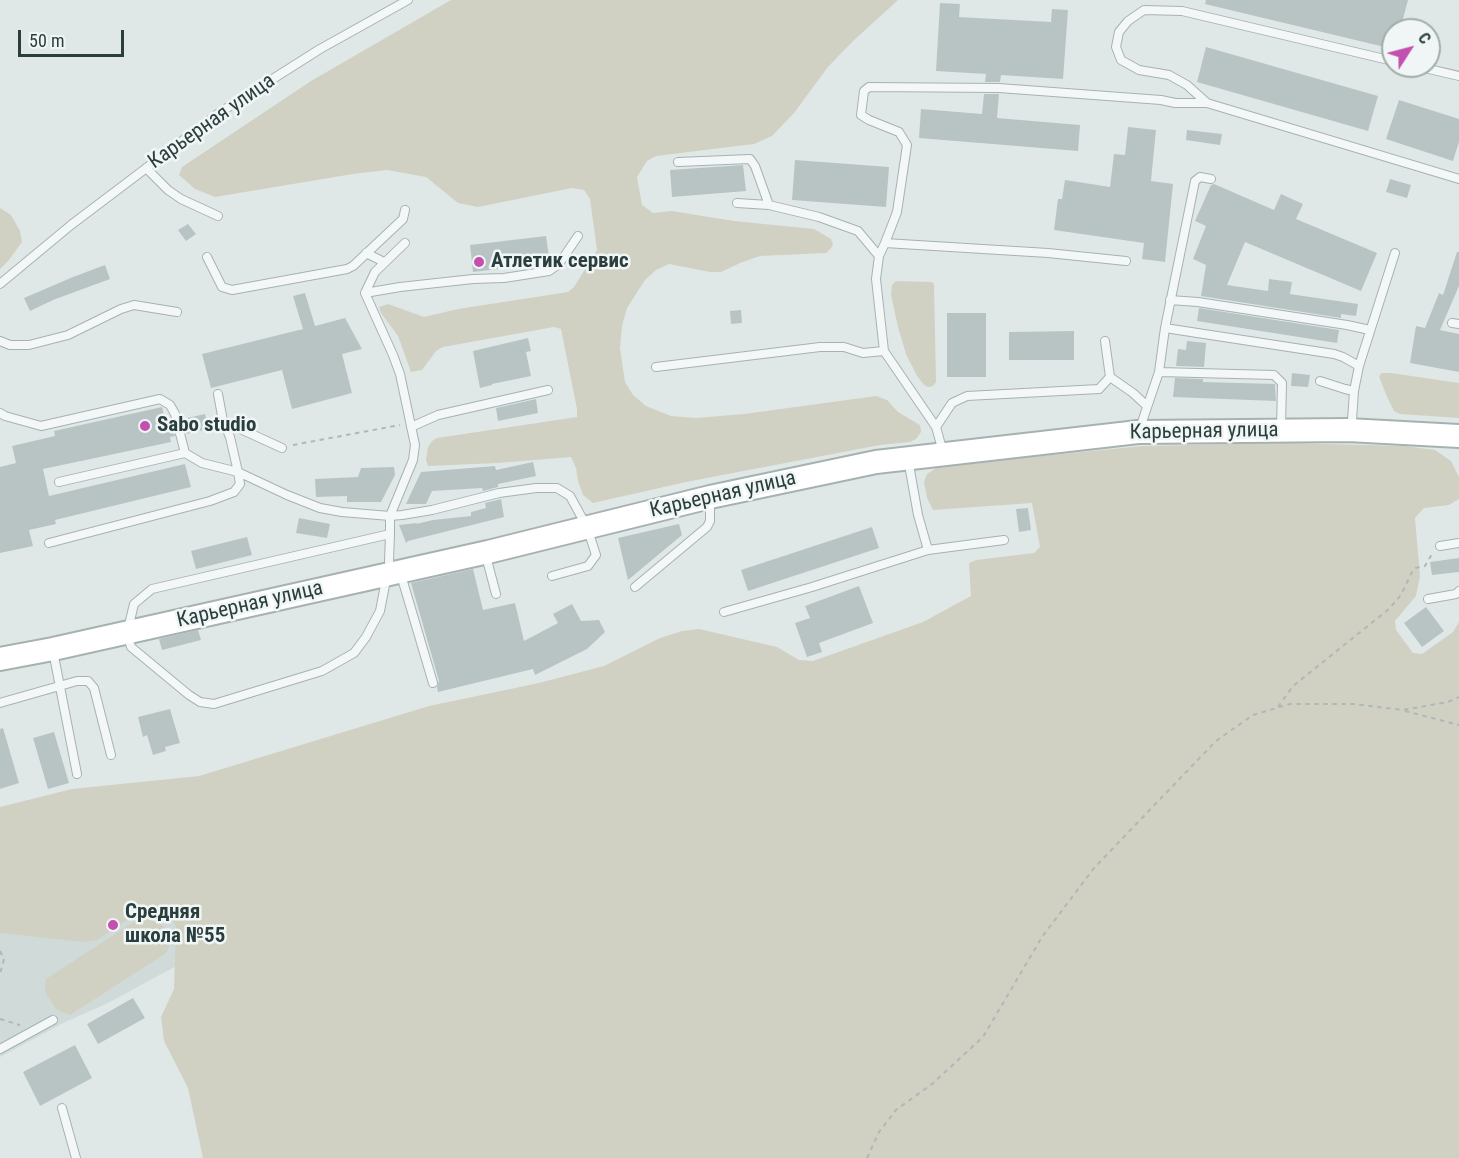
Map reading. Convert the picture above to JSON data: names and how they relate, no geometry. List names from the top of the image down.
{
  "streets": {
    "street": ["Карьерная улица"]
  },
  "places": ["Атлетик сервис", "Sabo studio", "Средняя школа №55"],
  "scale_bar": "50 m",
  "north": "top right"
}
